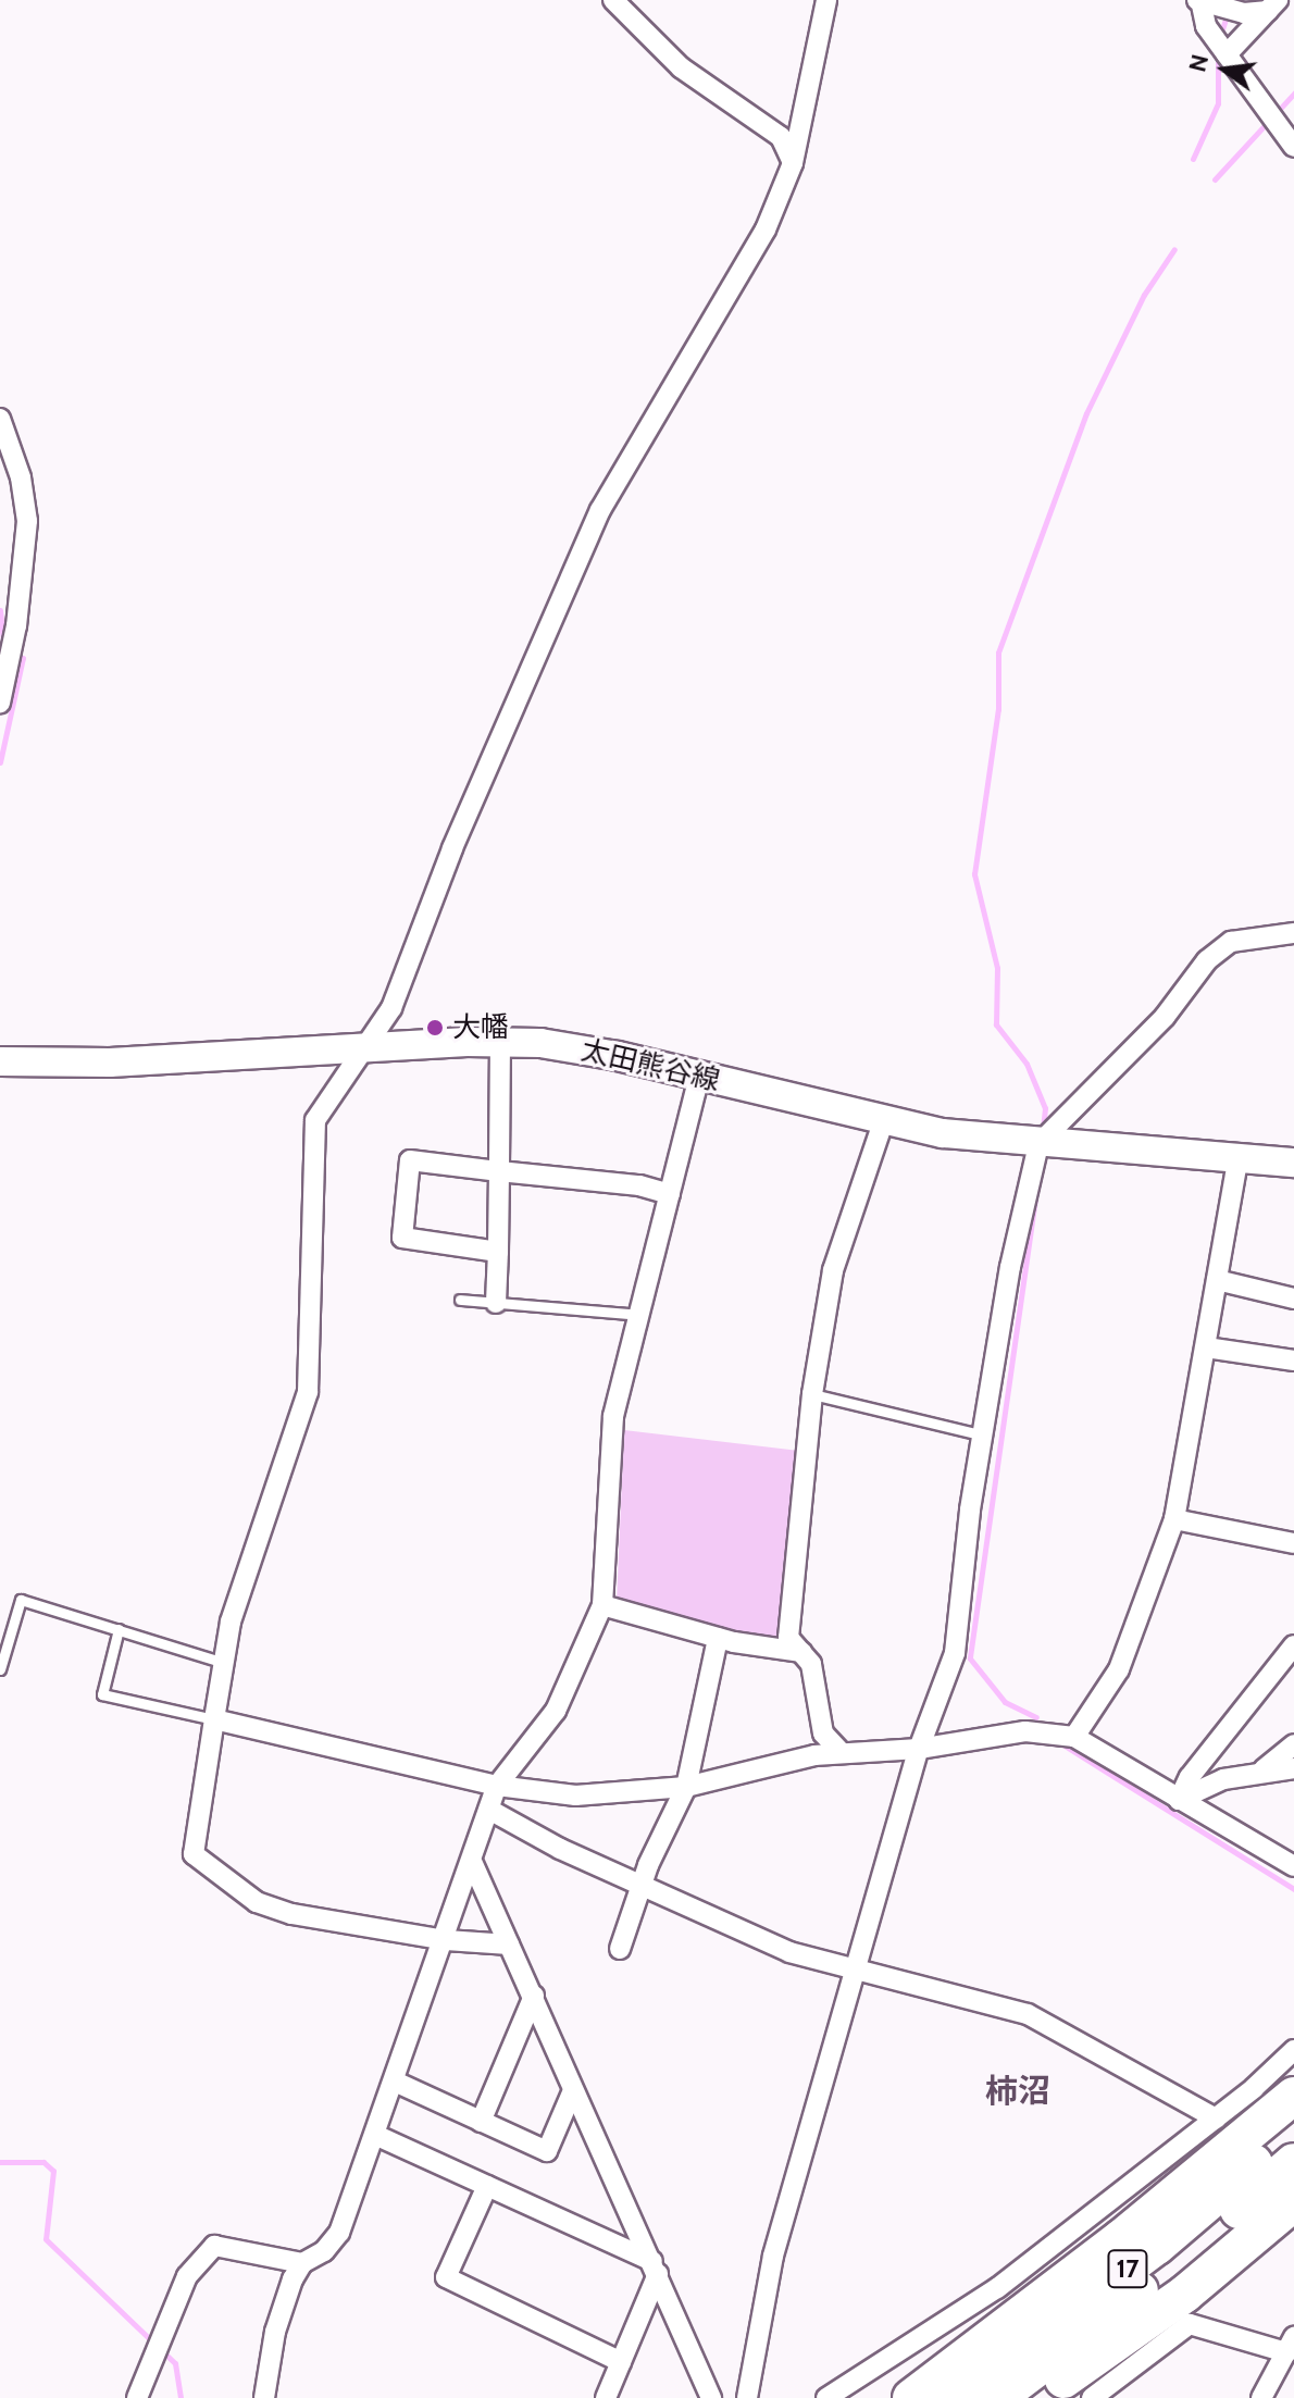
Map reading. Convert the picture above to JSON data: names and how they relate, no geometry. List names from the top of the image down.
{
  "streets": {
    "highway": ["17"],
    "main road": ["太田熊谷線"]
  },
  "districts": ["柿沼"],
  "places": ["大幡"],
  "north": "left"
}
